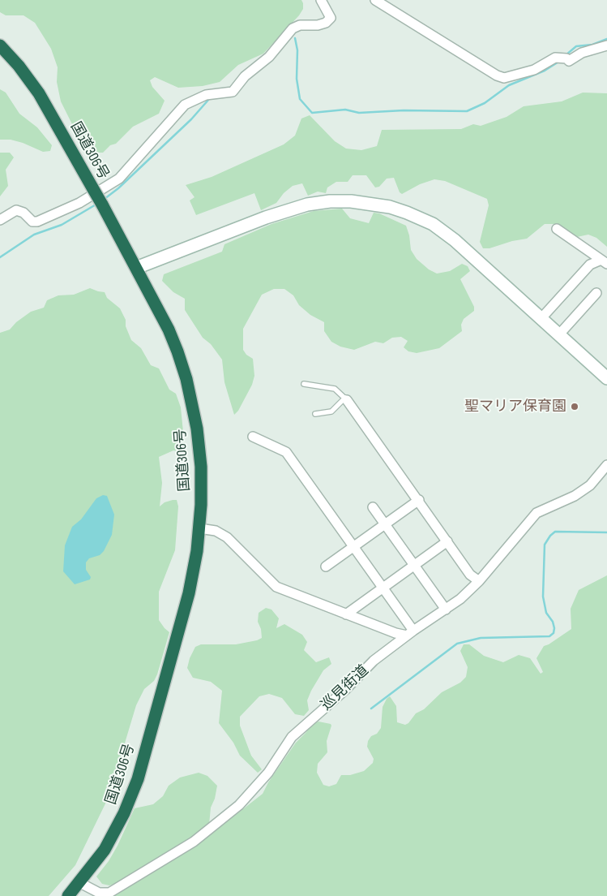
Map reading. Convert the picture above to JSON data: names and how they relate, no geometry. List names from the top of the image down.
{
  "streets": {
    "highway": ["国道306号"],
    "street": ["巡見街道"]
  },
  "crossings": [
    ["国道306号", "巡見街道"]
  ],
  "places": ["聖マリア保育園"]
}
